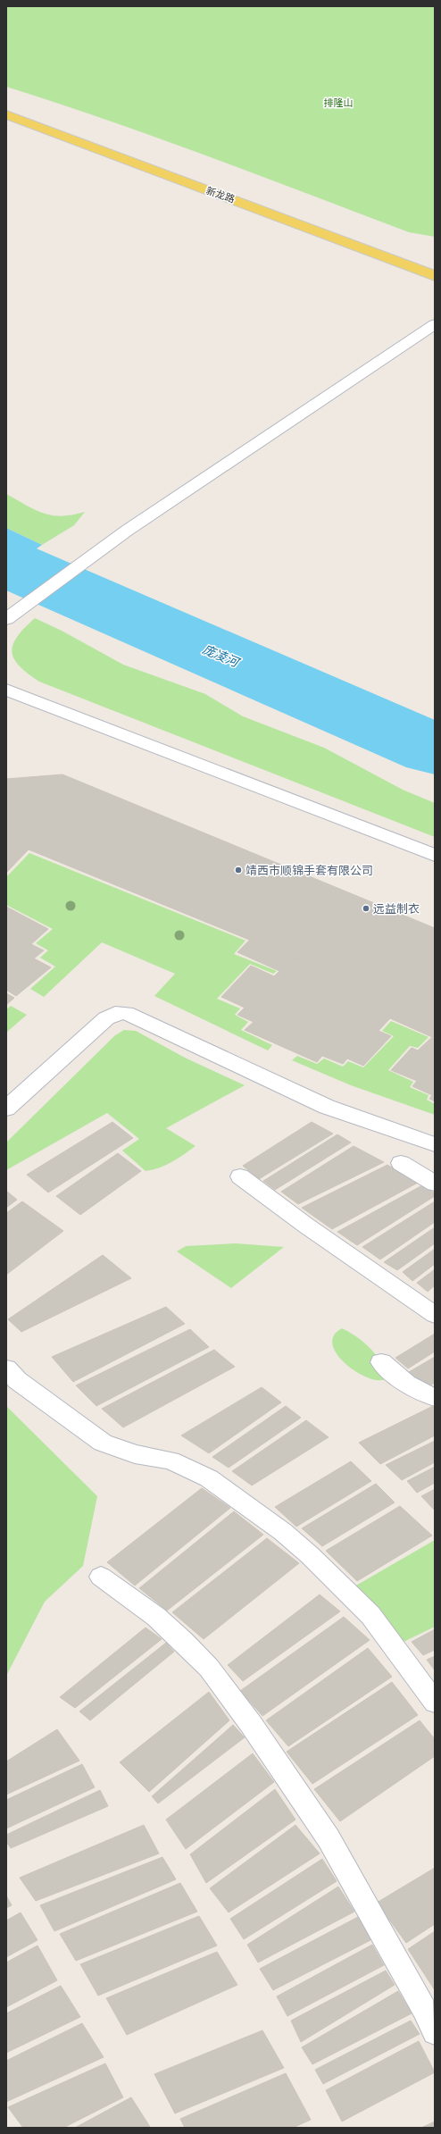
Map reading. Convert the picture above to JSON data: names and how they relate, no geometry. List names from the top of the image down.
{
  "streets": {
    "main road": ["新龙路"]
  },
  "water": ["庞凌河"],
  "parks": ["排隆山"],
  "places": ["靖西市顺锦手套有限公司", "远益制衣"]
}
